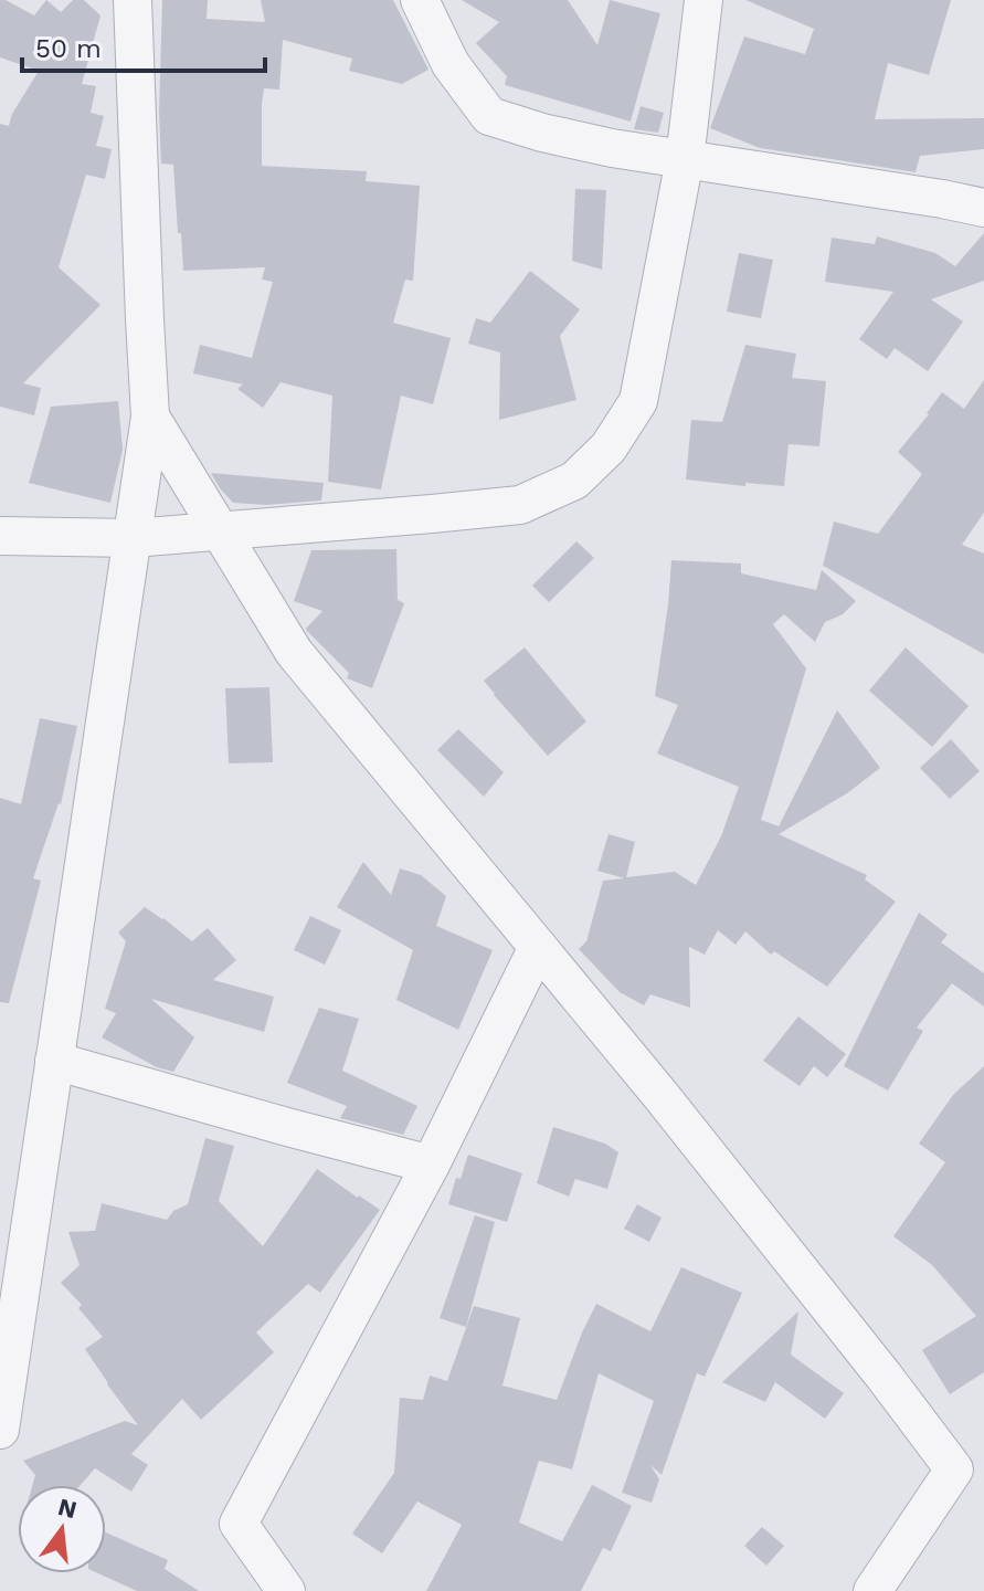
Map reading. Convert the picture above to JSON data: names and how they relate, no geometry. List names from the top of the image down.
{
  "scale_bar": "50 m",
  "north": "top"
}
